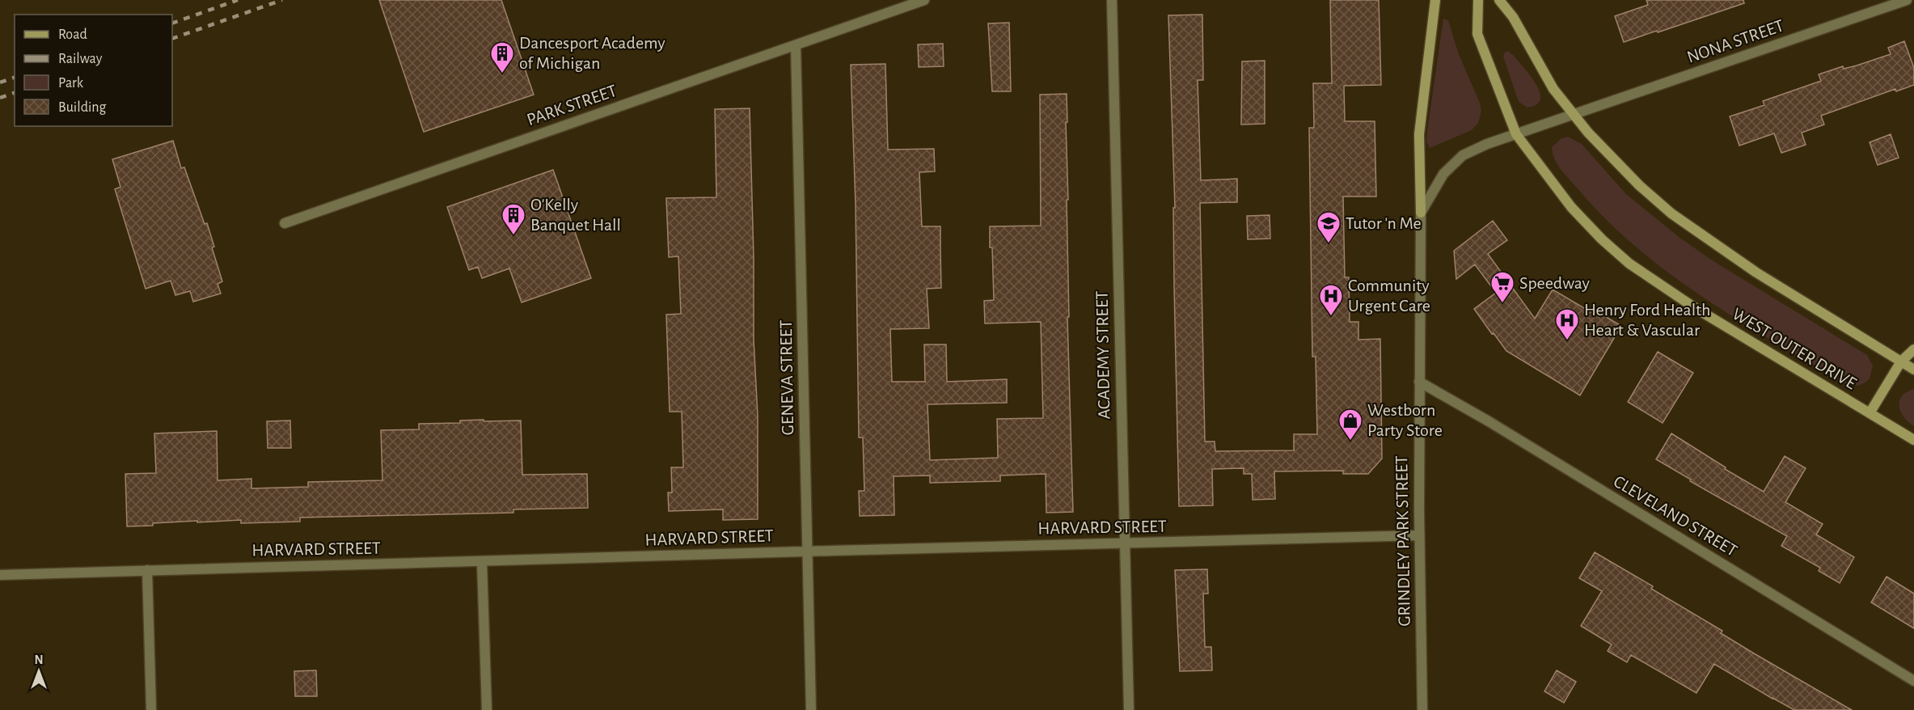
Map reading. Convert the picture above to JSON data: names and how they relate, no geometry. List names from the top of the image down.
{
  "streets": {
    "main road": ["WEST OUTER DRIVE"],
    "street": [
      "NONA STREET",
      "PARK STREET",
      "ACADEMY STREET",
      "GENEVA STREET",
      "CLEVELAND STREET",
      "HARVARD STREET",
      "GRINDLEY PARK STREET"
    ]
  },
  "crossings": [
    ["NONA STREET", "GRINDLEY PARK STREET"],
    ["PARK STREET", "GENEVA STREET"],
    ["WEST OUTER DRIVE", "GRINDLEY PARK STREET"],
    ["ACADEMY STREET", "HARVARD STREET"],
    ["GENEVA STREET", "HARVARD STREET"],
    ["CLEVELAND STREET", "GRINDLEY PARK STREET"],
    ["HARVARD STREET", "GRINDLEY PARK STREET"]
  ],
  "places": {
    "building": ["Dancesport Academy of Michigan", "O'Kelly Banquet Hall"],
    "school or university": ["Tutor 'n Me"],
    "supermarket": ["Speedway"],
    "hospital": ["Community Urgent Care", "Henry Ford Health Heart & Vascular"],
    "shop": ["Westborn Party Store"]
  },
  "legend": [
    "Road",
    "Railway",
    "Park",
    "Building"
  ],
  "north": "top"
}
